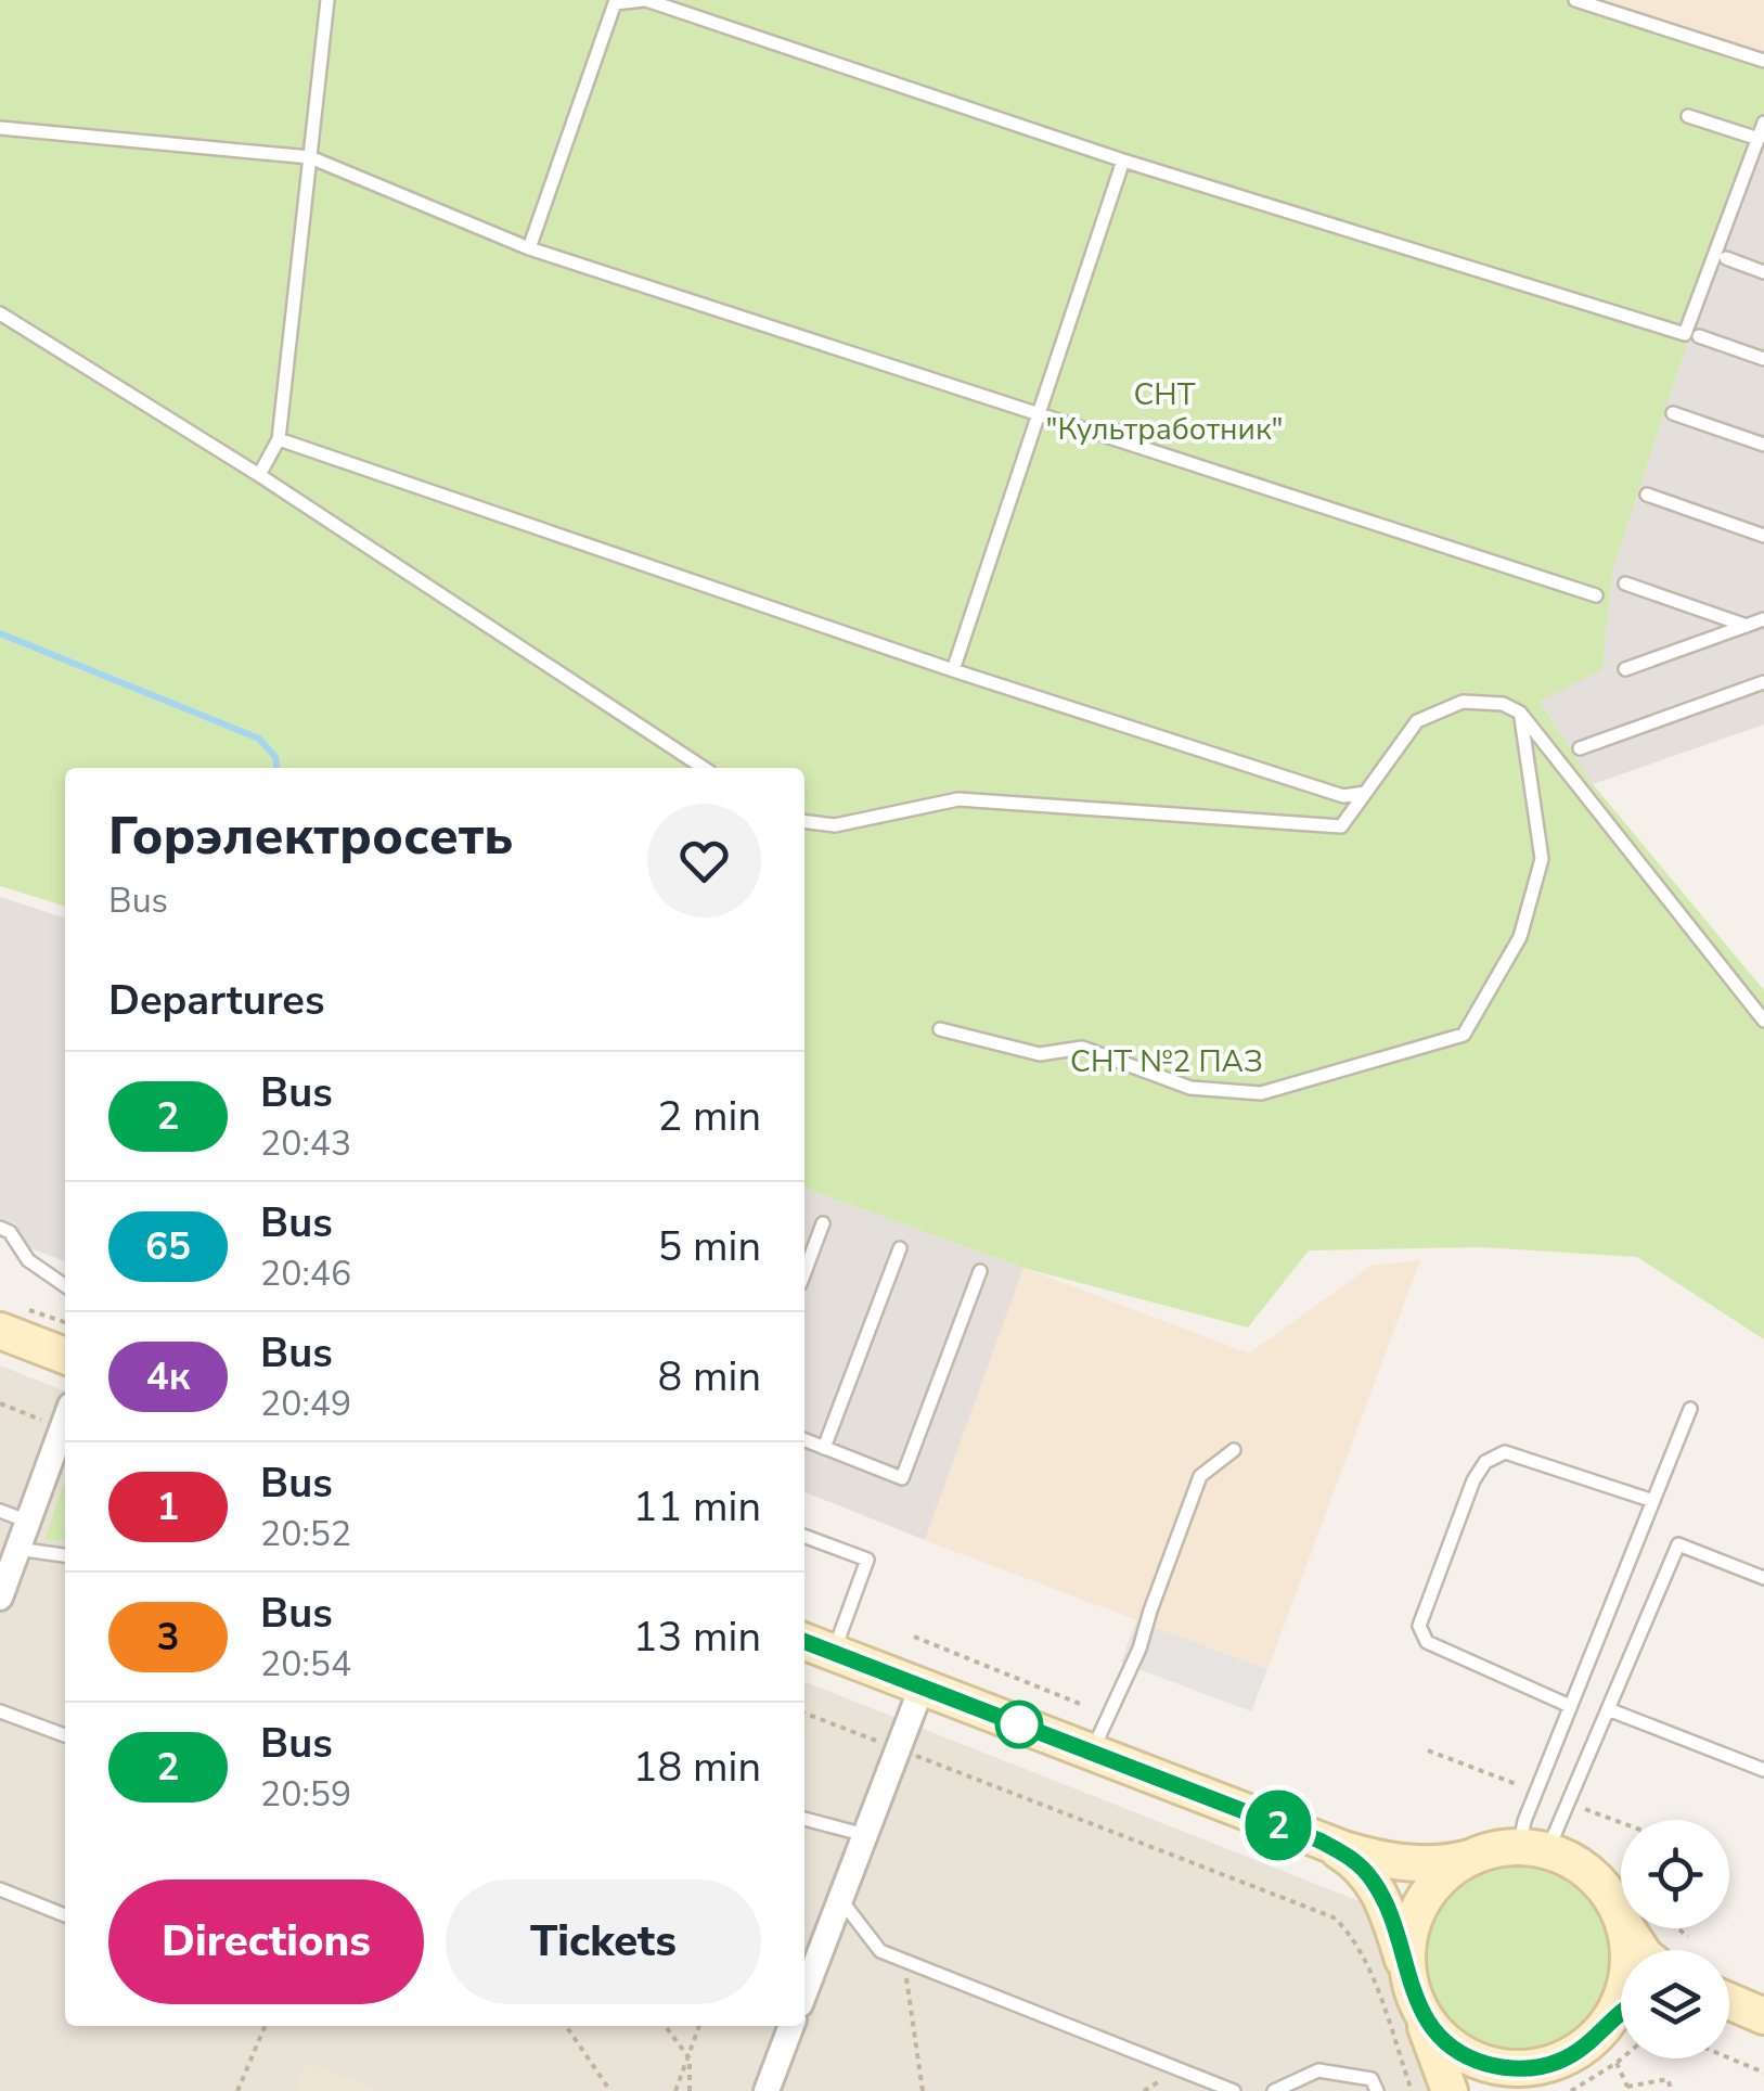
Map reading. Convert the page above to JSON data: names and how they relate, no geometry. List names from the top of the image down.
{
  "parks": ["СНТ \"Культработник\"", "СНТ №2 ПАЗ"],
  "lines": ["bus line 2"],
  "page": {
    "on_map": "2",
    "heading": [
      ["Горэлектросеть", "Bus"],
      "Departures"
    ],
    "list": [
      {
        "mark": "2",
        "name": "Bus",
        "note": "20:43",
        "value": "2 min"
      },
      {
        "mark": "65",
        "name": "Bus",
        "note": "20:46",
        "value": "5 min"
      },
      {
        "mark": "4к",
        "name": "Bus",
        "note": "20:49",
        "value": "8 min"
      },
      {
        "mark": "1",
        "name": "Bus",
        "note": "20:52",
        "value": "11 min"
      },
      {
        "mark": "3",
        "name": "Bus",
        "note": "20:54",
        "value": "13 min"
      },
      {
        "mark": "2",
        "name": "Bus",
        "note": "20:59",
        "value": "18 min"
      }
    ],
    "buttons": ["Directions", "Tickets"]
  }
}
